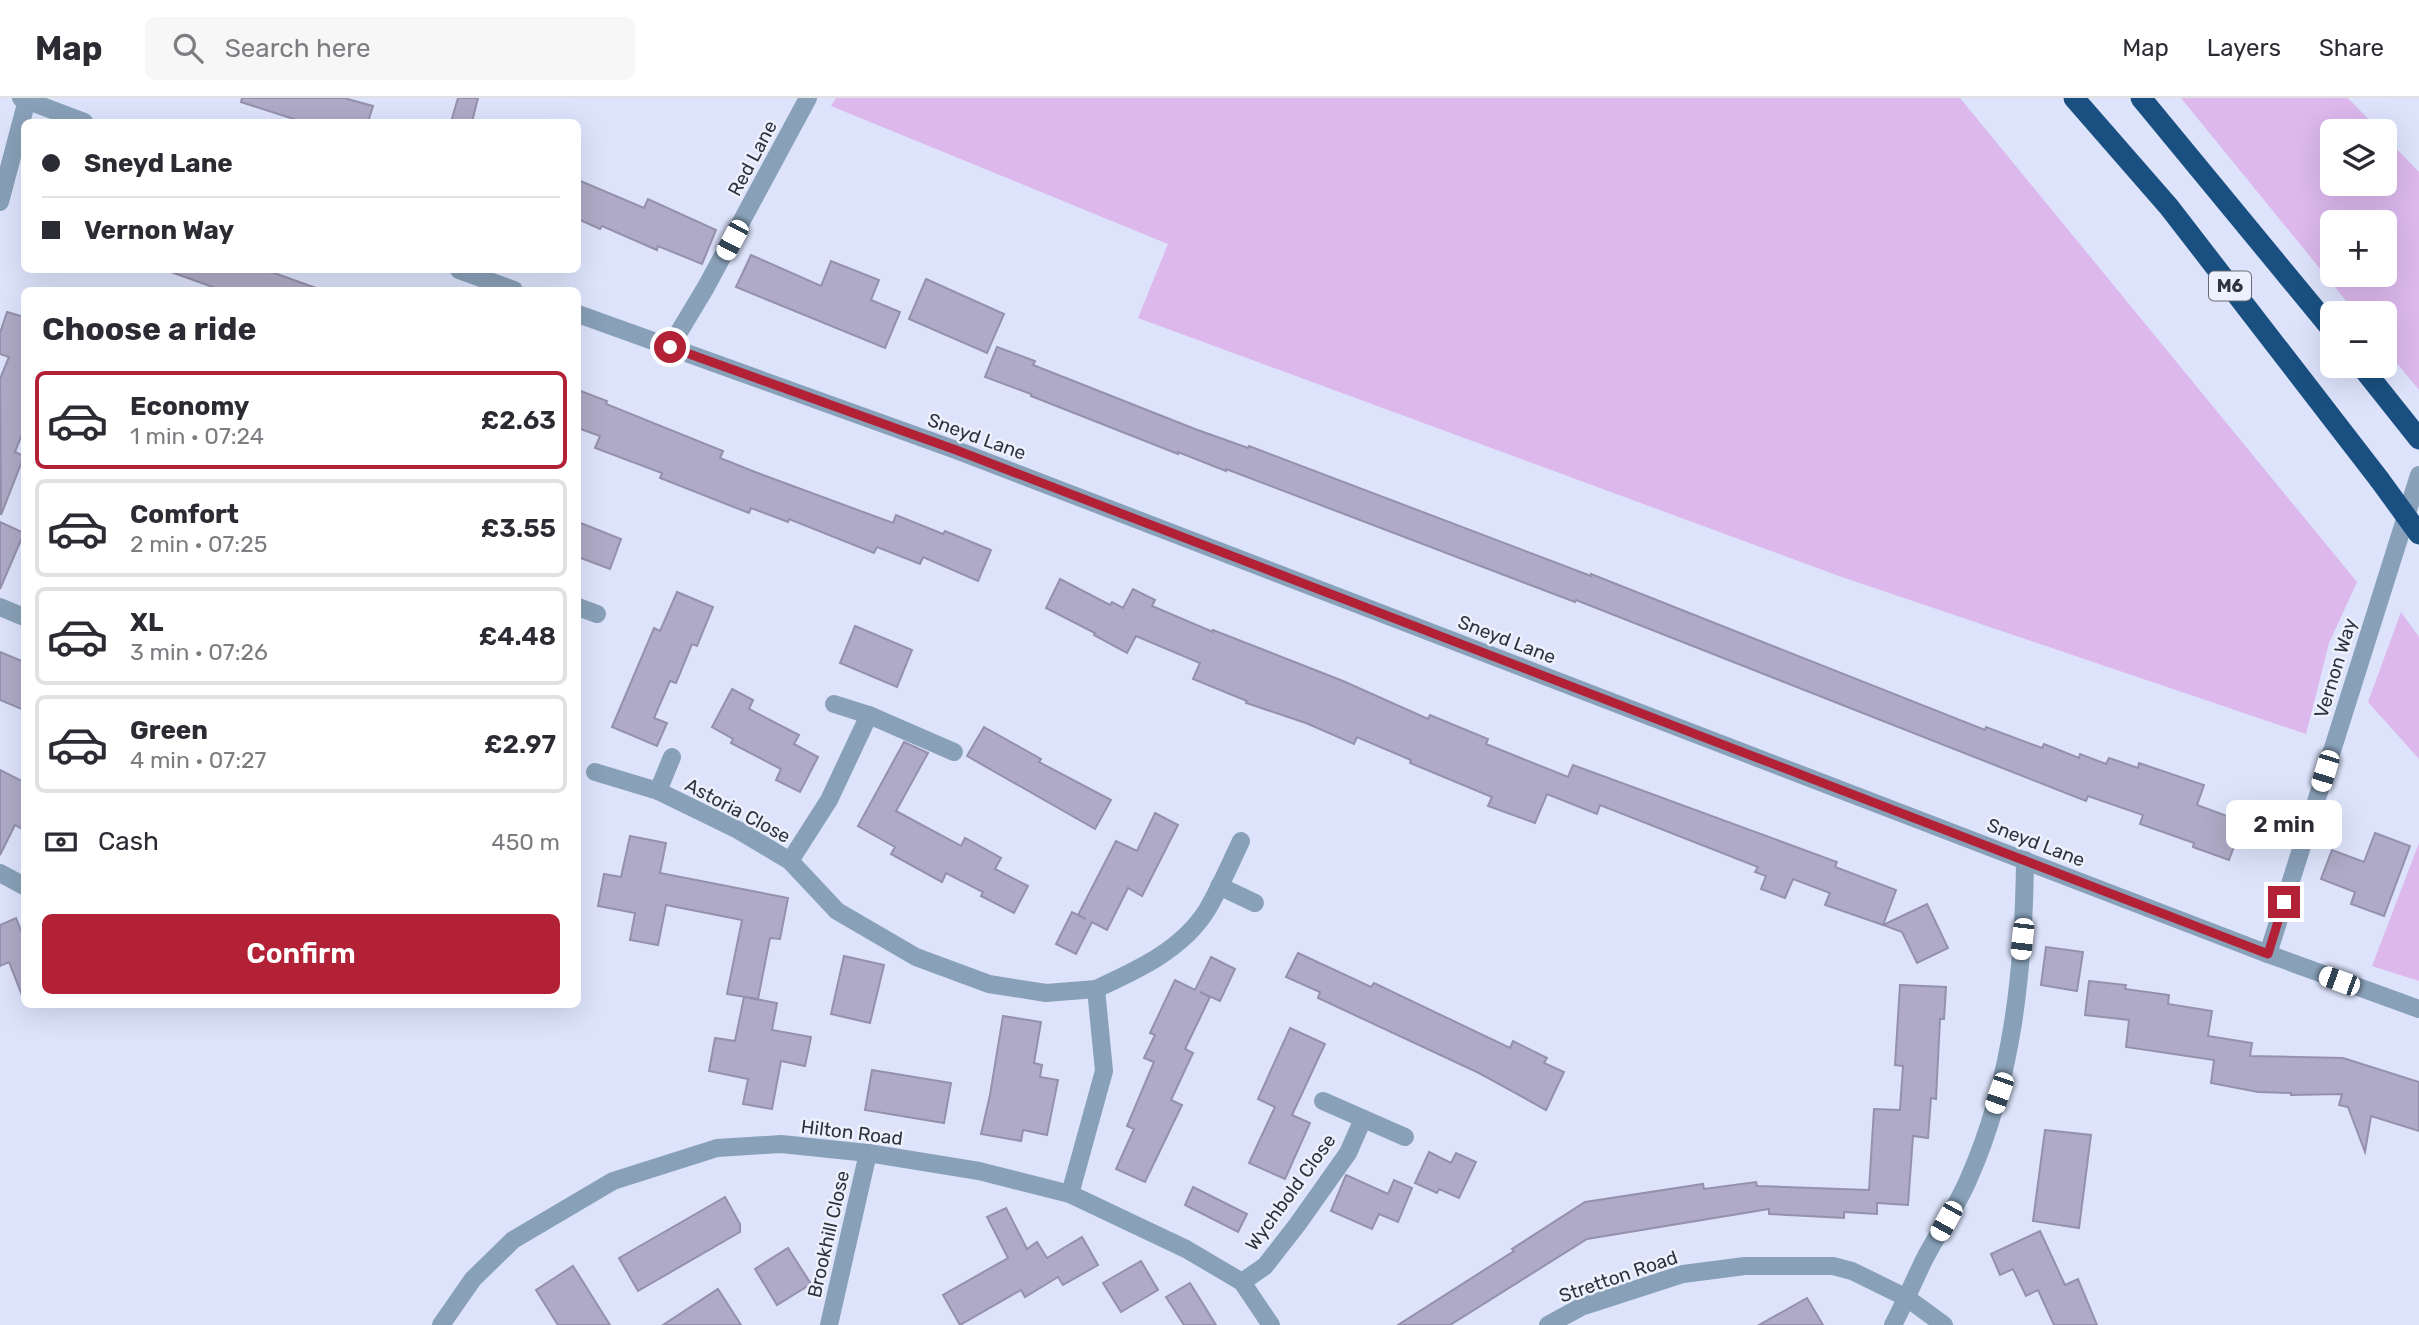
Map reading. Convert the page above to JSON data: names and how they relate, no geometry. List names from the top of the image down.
{
  "streets": {
    "highway": ["M6"],
    "street": [
      "Red Lane",
      "Sneyd Lane",
      "Vernon Way",
      "Astoria Close",
      "Hilton Road",
      "Wychbold Close",
      "Brookhill Close",
      "Stretton Road"
    ]
  },
  "crossings": [
    ["Red Lane", "Sneyd Lane"],
    ["Sneyd Lane", "Vernon Way"],
    ["Hilton Road", "Wychbold Close"],
    ["Hilton Road", "Brookhill Close"]
  ],
  "page": {
    "header": "Map",
    "search": "Search here",
    "nav": ["Map", "Layers", "Share"],
    "map_buttons": ["+", "−"],
    "banner": ["Sneyd Lane", "Vernon Way"],
    "heading": "Choose a ride",
    "list": [
      {
        "name": "Economy",
        "note": "1 min · 07:24",
        "value": "£2.63"
      },
      {
        "name": "Comfort",
        "note": "2 min · 07:25",
        "value": "£3.55"
      },
      {
        "name": "XL",
        "note": "3 min · 07:26",
        "value": "£4.48"
      },
      {
        "name": "Green",
        "note": "4 min · 07:27",
        "value": "£2.97"
      }
    ],
    "bubble": "2 min",
    "pay": ["Cash", "450 m"],
    "buttons": "Confirm"
  }
}
